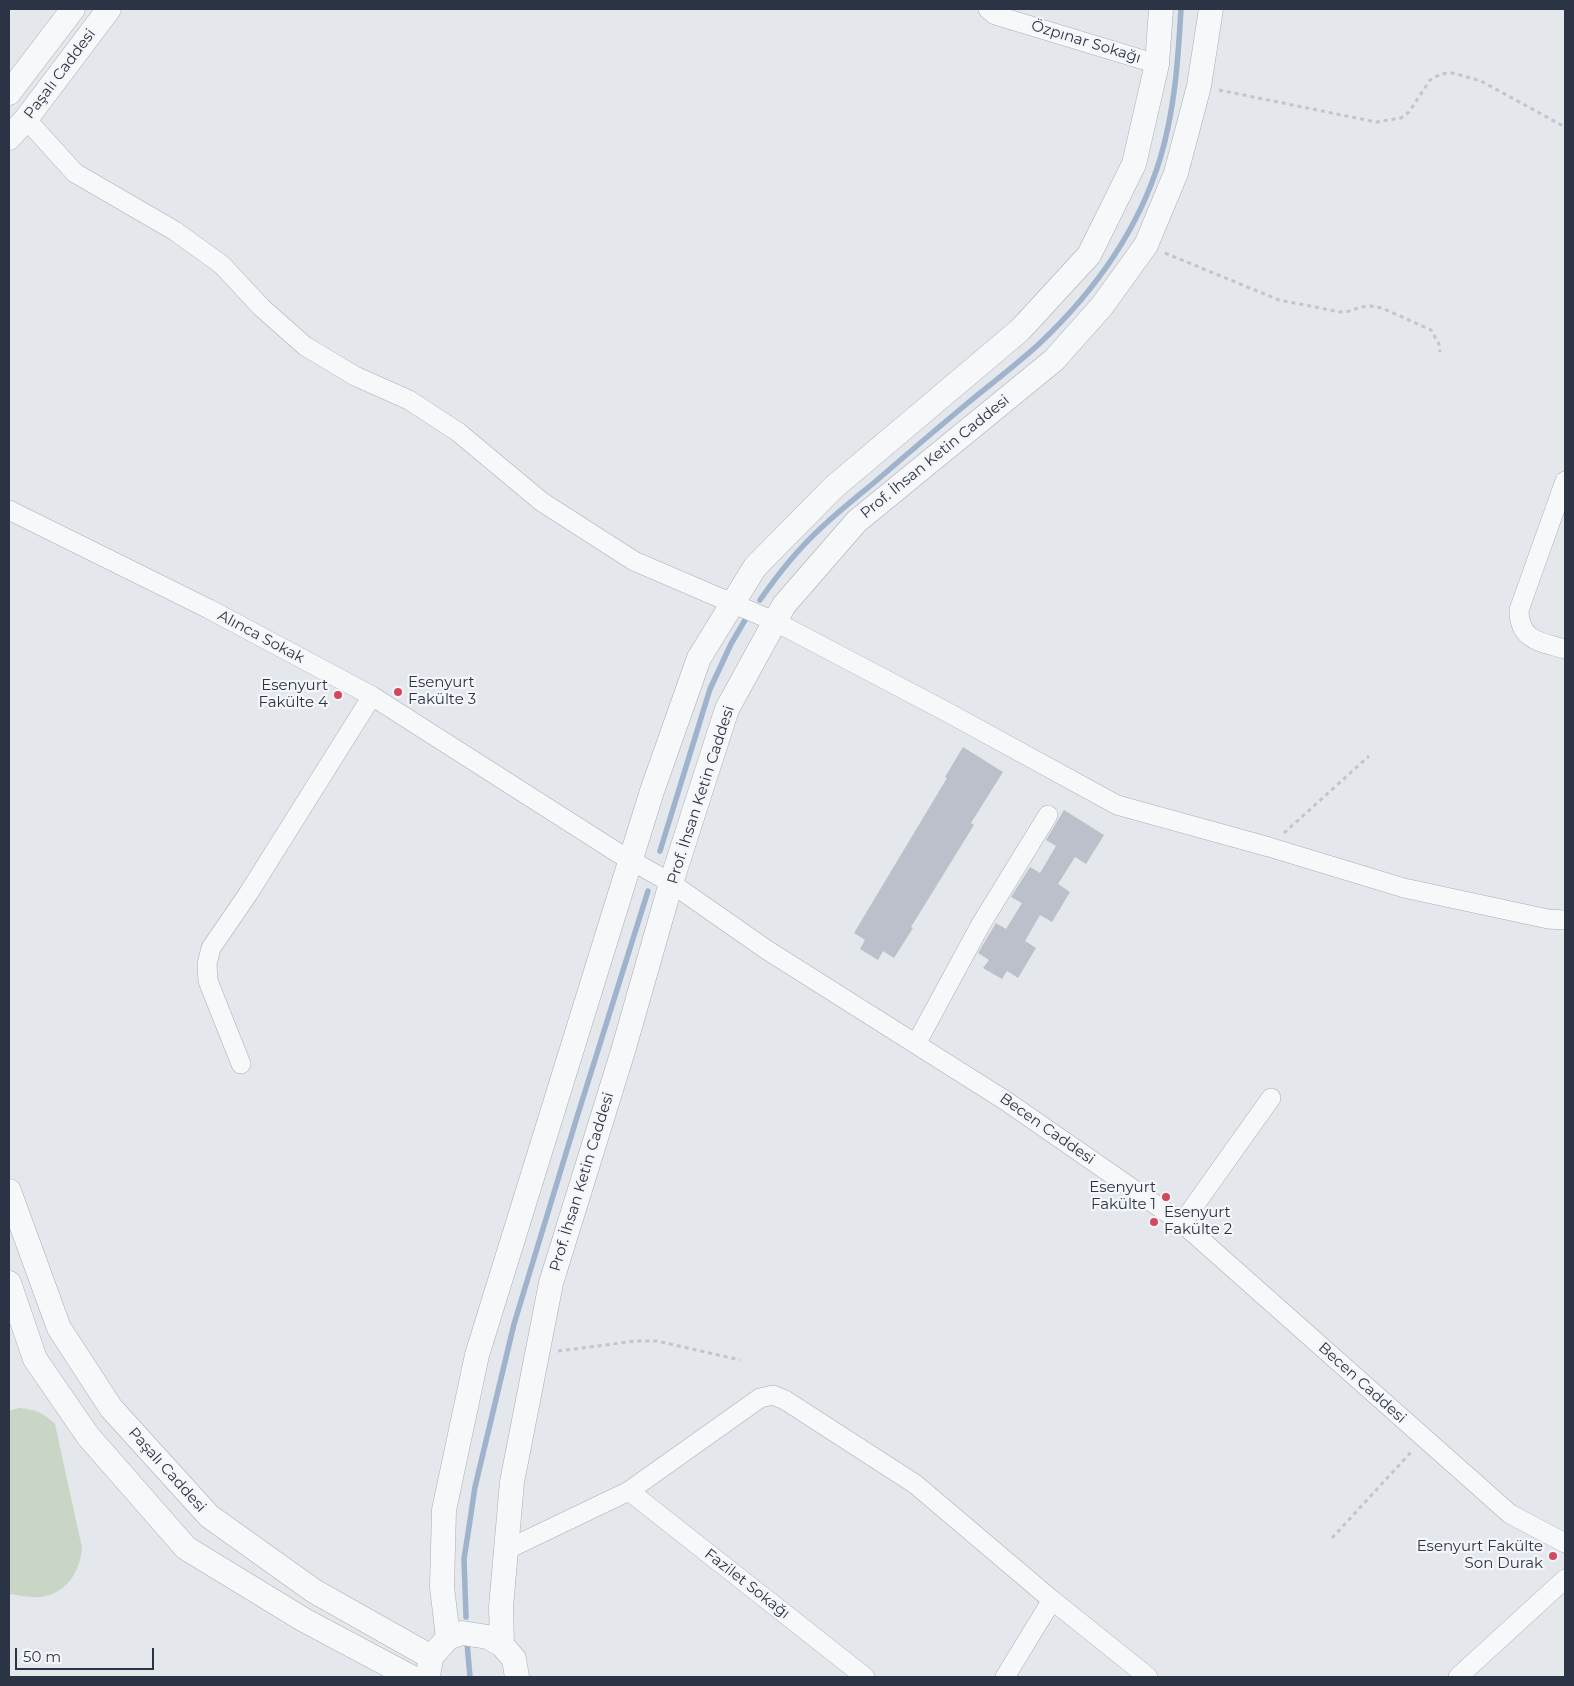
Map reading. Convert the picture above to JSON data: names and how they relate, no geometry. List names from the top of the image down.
{
  "streets": {
    "street": [
      "Özpınar Sokağı",
      "Paşalı Caddesi",
      "Prof. İhsan Ketin Caddesi",
      "Alınca Sokak",
      "Becen Caddesi",
      "Fazilet Sokağı"
    ]
  },
  "crossings": [
    ["Prof. İhsan Ketin Caddesi", "Alınca Sokak"],
    ["Prof. İhsan Ketin Caddesi", "Becen Caddesi"],
    ["Alınca Sokak", "Becen Caddesi"]
  ],
  "places": [
    "Esenyurt Fakülte 3",
    "Esenyurt Fakülte 4",
    "Esenyurt Fakülte 1",
    "Esenyurt Fakülte 2",
    "Esenyurt Fakülte Son Durak"
  ],
  "scale_bar": "50 m"
}
